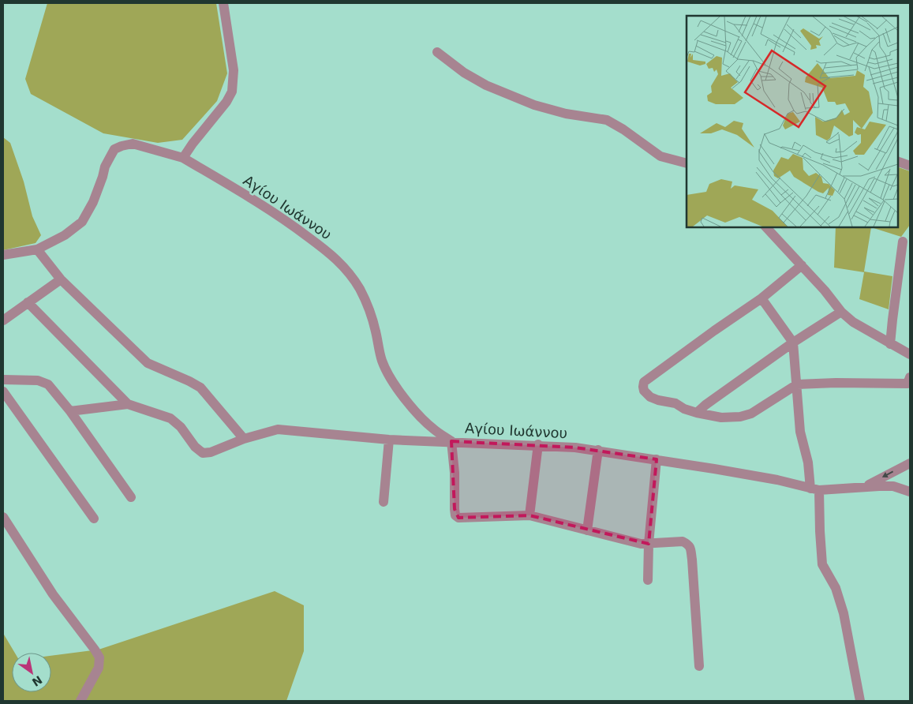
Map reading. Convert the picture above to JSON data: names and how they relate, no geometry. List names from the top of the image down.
{
  "streets": {
    "street": ["Αγίου Ιωάννου"]
  },
  "north": "bottom right"
}
